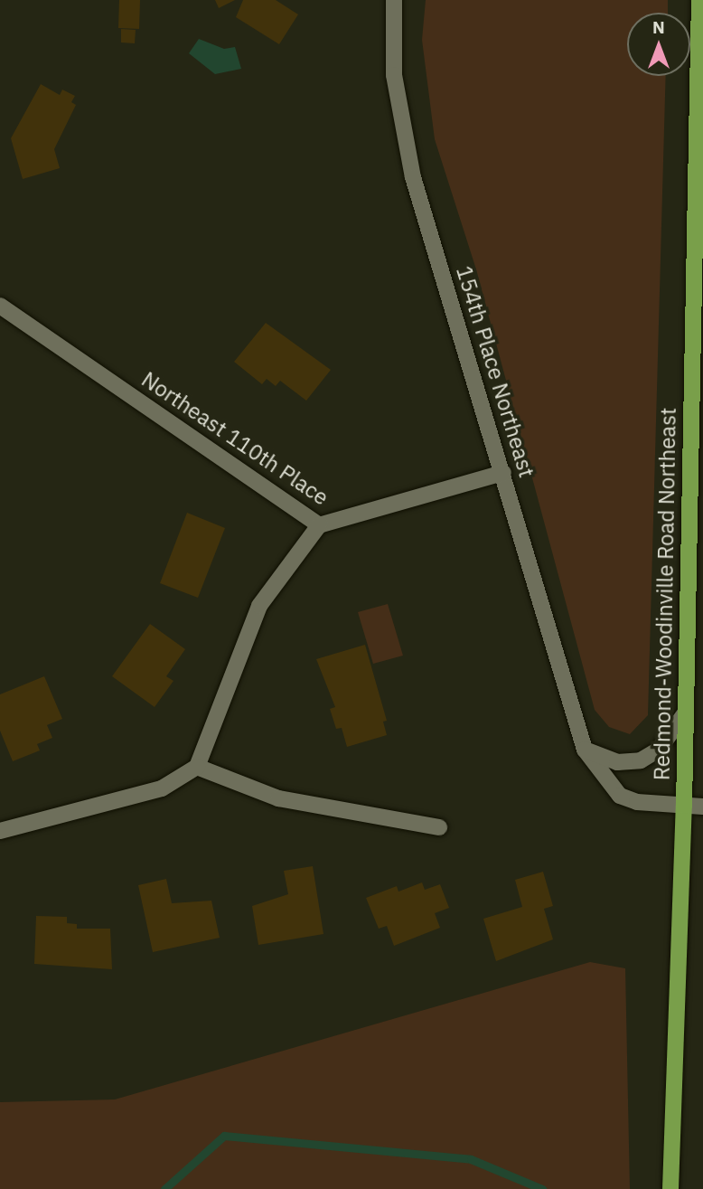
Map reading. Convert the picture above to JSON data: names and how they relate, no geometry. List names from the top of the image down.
{
  "streets": {
    "main road": ["Redmond-Woodinville Road Northeast"],
    "street": ["154th Place Northeast", "Northeast 110th Place"]
  },
  "crossings": [
    ["154th Place Northeast", "Northeast 110th Place"],
    ["154th Place Northeast", "Redmond-Woodinville Road Northeast"]
  ],
  "north": "top"
}
